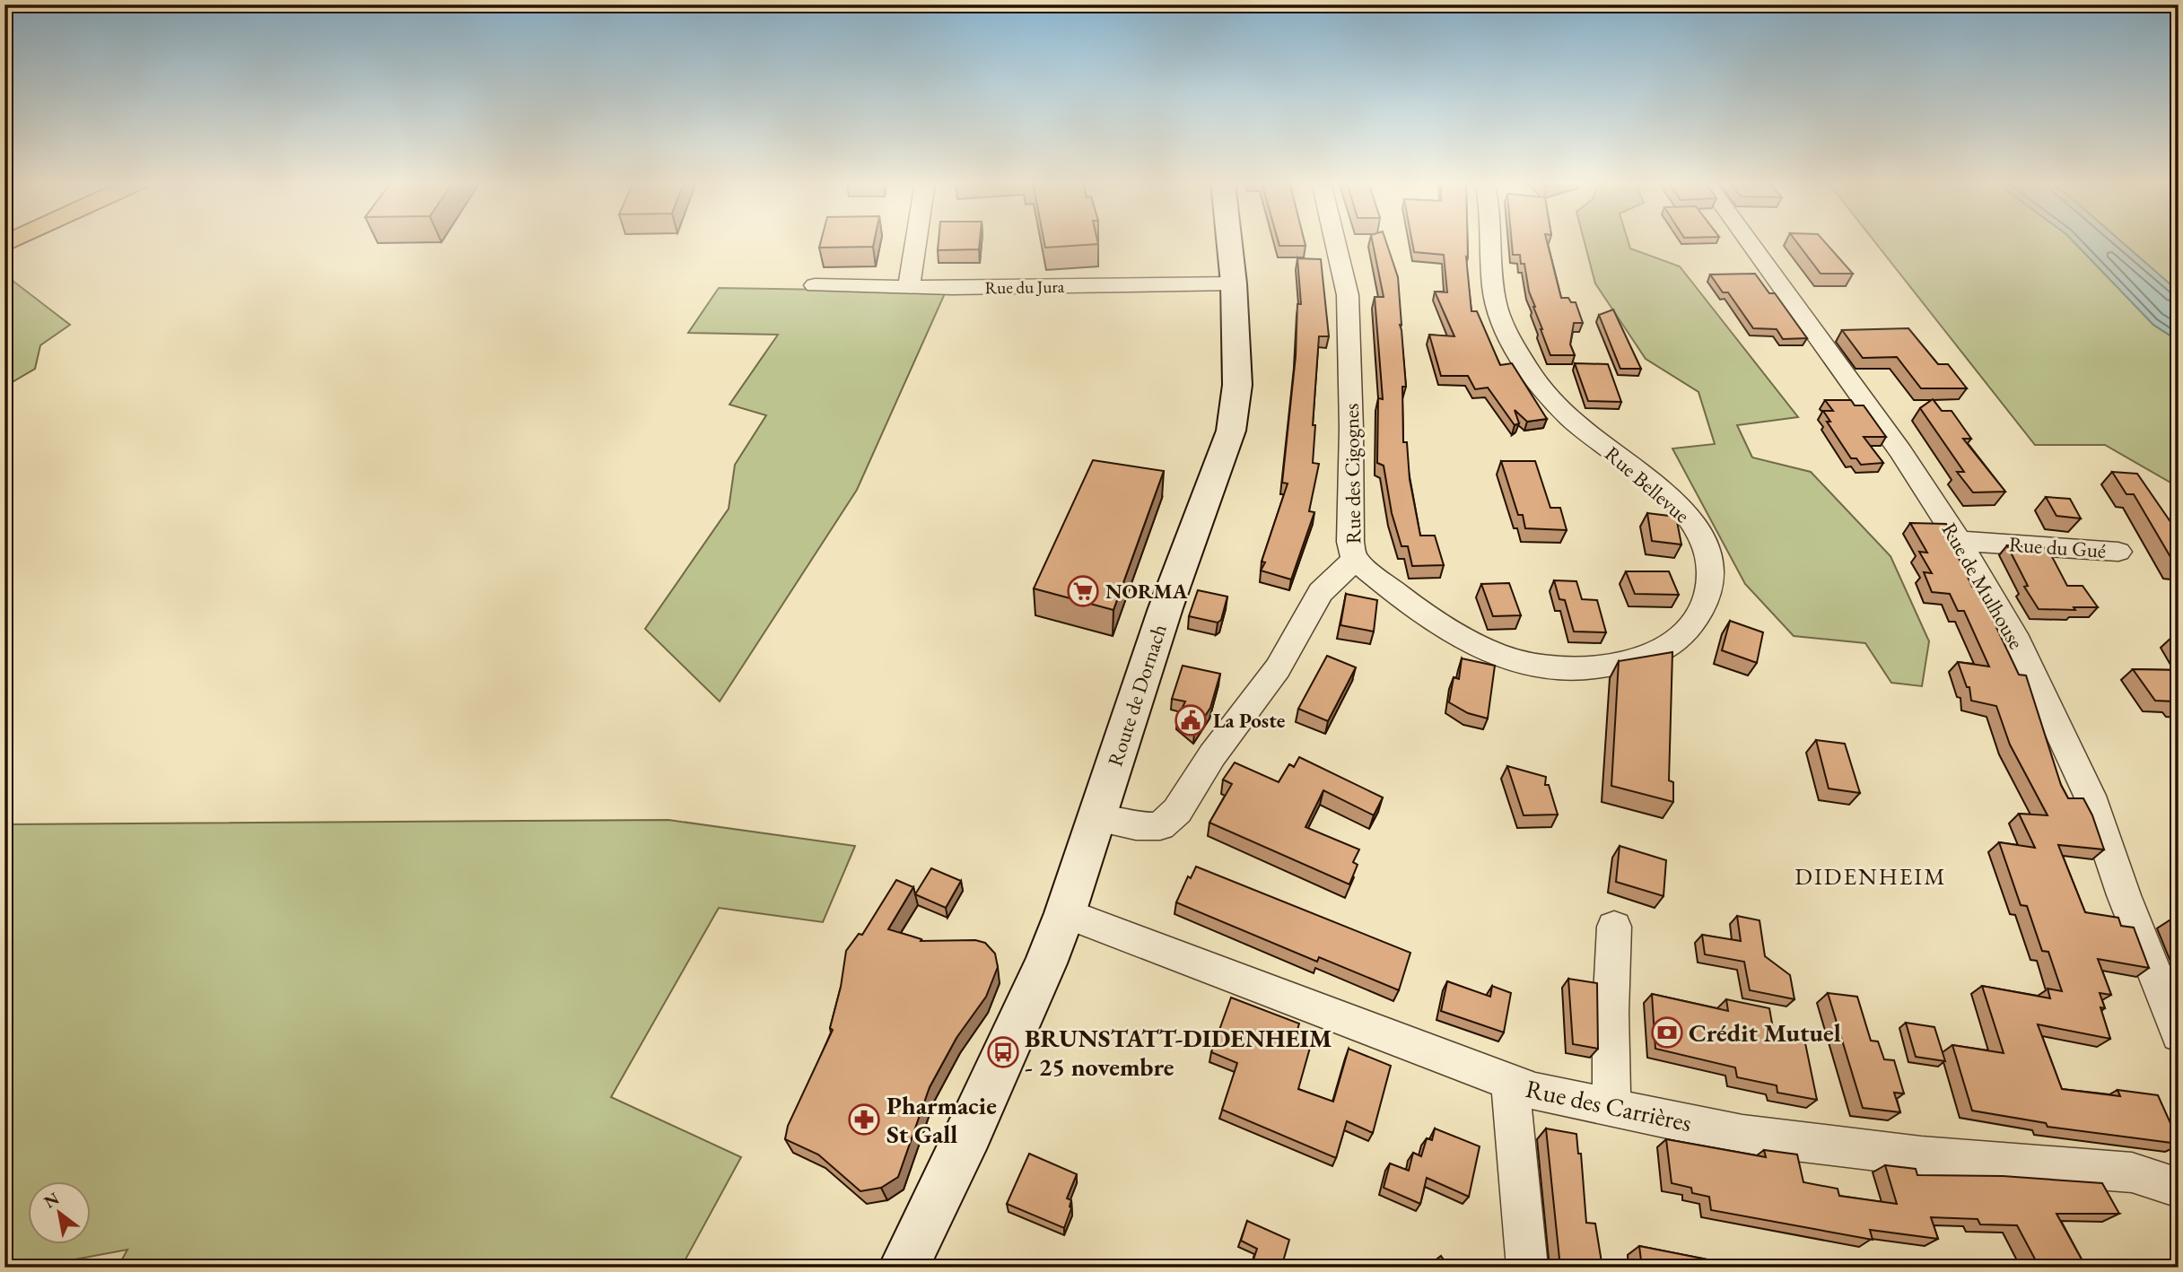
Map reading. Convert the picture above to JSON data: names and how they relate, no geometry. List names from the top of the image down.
{
  "streets": {
    "main road": ["Route de Dornach"],
    "street": [
      "Rue du Jura",
      "Rue des Cigognes",
      "Rue Bellevue",
      "Rue du Gué",
      "Rue de Mulhouse",
      "Rue des Carrières"
    ]
  },
  "crossings": [
    ["Rue du Jura", "Route de Dornach"],
    ["Rue des Cigognes", "Rue Bellevue"],
    ["Rue des Cigognes", "Route de Dornach"],
    ["Rue du Gué", "Rue de Mulhouse"],
    ["Route de Dornach", "Rue des Carrières"]
  ],
  "districts": ["DIDENHEIM"],
  "places": {
    "supermarket": ["NORMA"],
    "public building": ["La Poste"],
    "bank": ["Crédit Mutuel"],
    "bus stop": ["BRUNSTATT-DIDENHEIM - 25 novembre"],
    "pharmacy": ["Pharmacie St Gall"]
  },
  "north": "top left"
}
